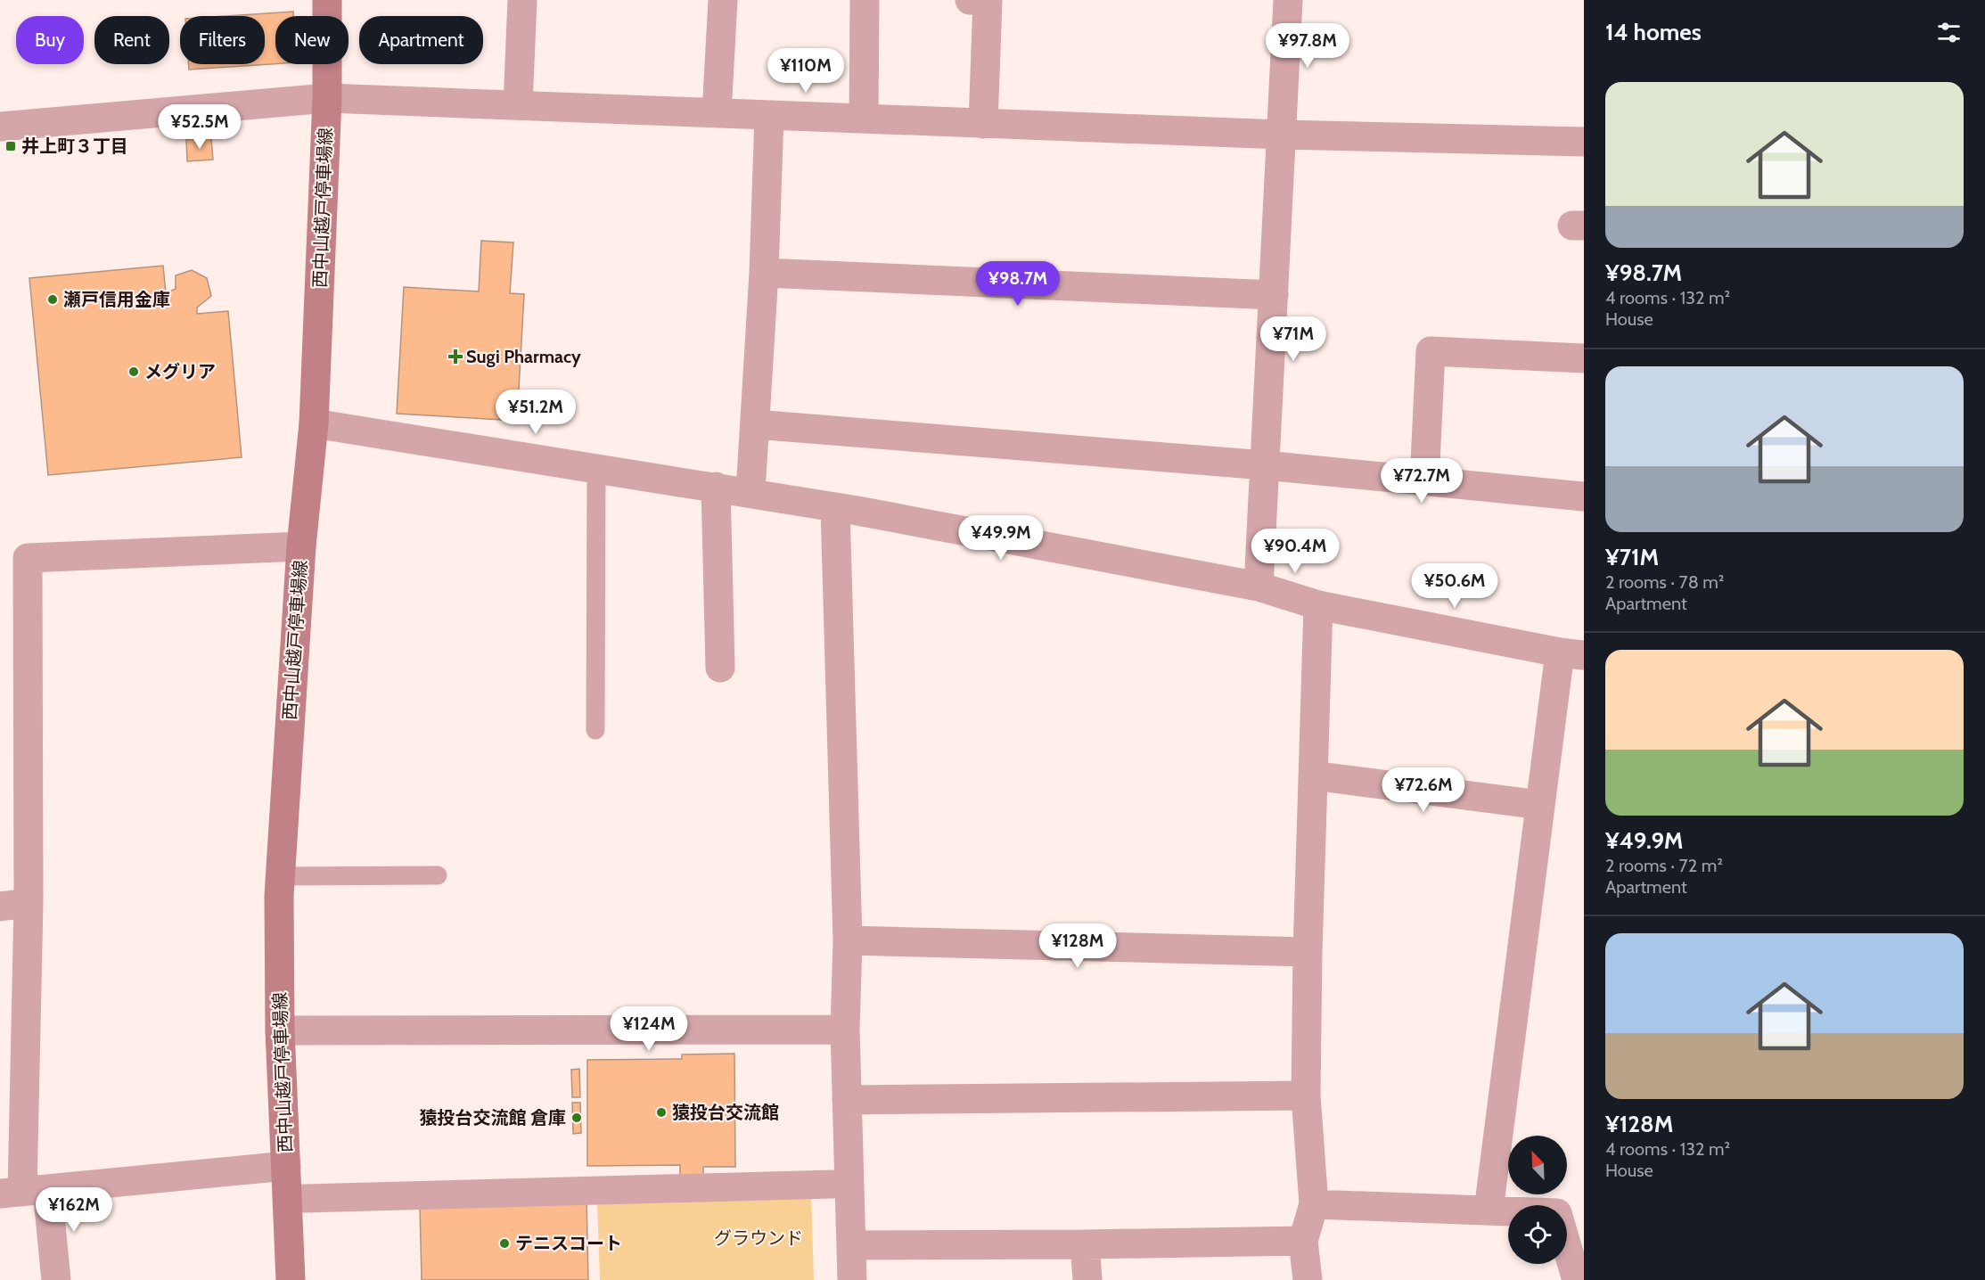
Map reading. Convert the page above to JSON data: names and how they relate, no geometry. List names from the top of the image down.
{
  "streets": {
    "main road": ["西中山越戸停車場線"]
  },
  "parks": ["グラウンド"],
  "places": {
    "transit": ["井上町３丁目"],
    "other": [
      "瀬戸信用金庫",
      "メグリア",
      "猿投台交流館",
      "猿投台交流館 倉庫",
      "テニスコート"
    ],
    "health": ["Sugi Pharmacy"]
  },
  "north": "top left",
  "page": {
    "heading": "14 homes",
    "chip": [
      "Buy",
      "Rent",
      "Filters",
      "New",
      "Apartment"
    ],
    "price": [
      "¥97.8M",
      "¥110M",
      "¥52.5M",
      "¥98.7M",
      "¥71M",
      "¥51.2M",
      "¥72.7M",
      "¥49.9M",
      "¥90.4M",
      "¥50.6M",
      "¥72.6M",
      "¥128M",
      "¥124M",
      "¥162M"
    ],
    "list": [
      {
        "name": "¥98.7M",
        "note": "4 rooms · 132 m² · House"
      },
      {
        "name": "¥71M",
        "note": "2 rooms · 78 m² · Apartment"
      },
      {
        "name": "¥49.9M",
        "note": "2 rooms · 72 m² · Apartment"
      },
      {
        "name": "¥128M",
        "note": "4 rooms · 132 m² · House"
      }
    ]
  }
}
